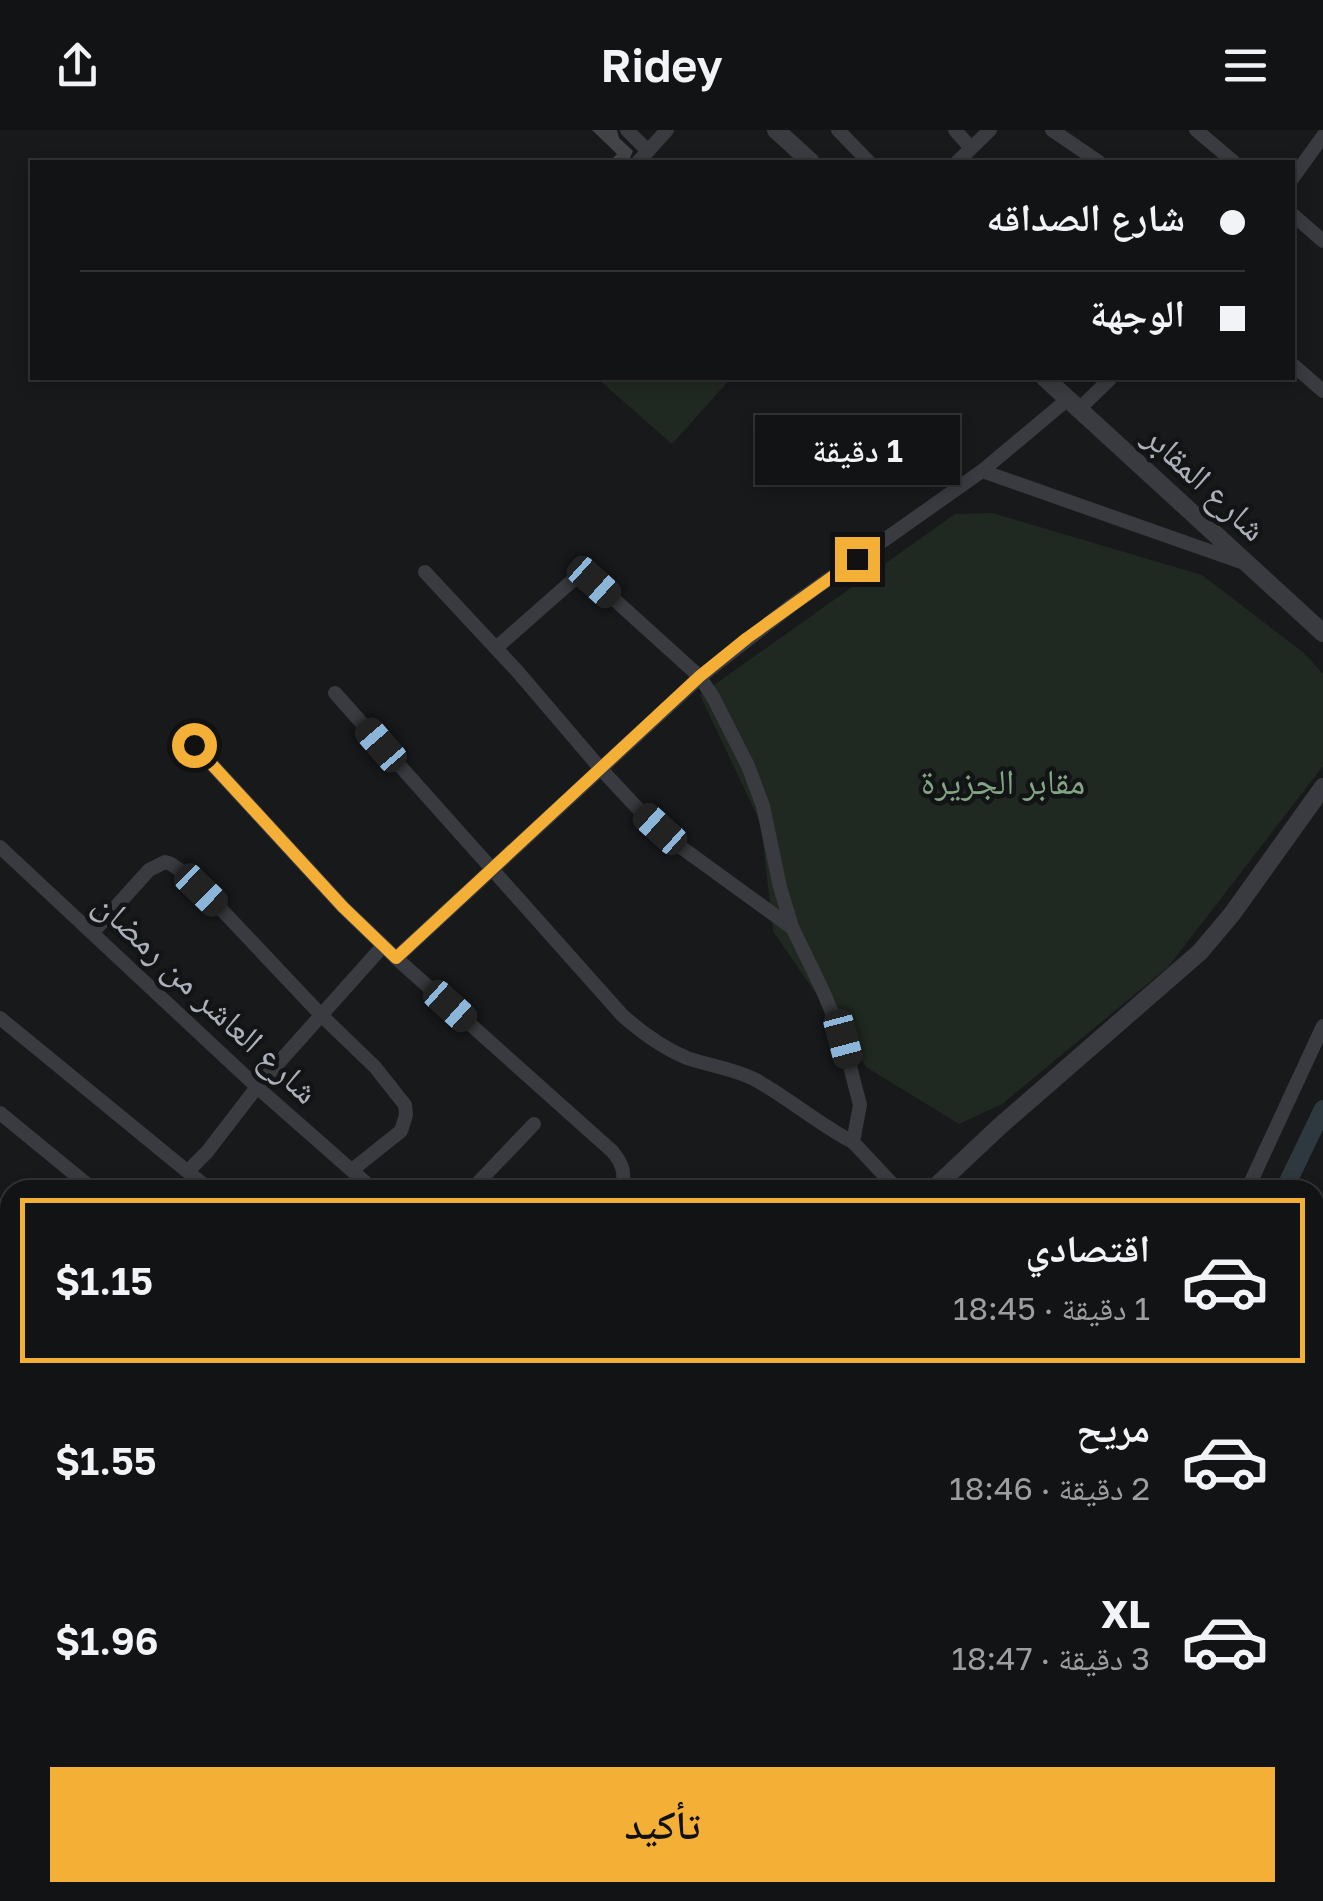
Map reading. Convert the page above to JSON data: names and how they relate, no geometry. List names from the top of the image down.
{
  "streets": {
    "street": ["شارع المقابر", "شارع العاشر من رمضان"]
  },
  "parks": ["مقابر الجزيرة"],
  "page": {
    "header": "Ridey",
    "banner": ["شارع الصداقه", "الوجهة"],
    "bubble": "1 دقيقة",
    "list": [
      {
        "name": "اقتصادي",
        "note": "1 دقيقة · 18:45",
        "value": "$1.15"
      },
      {
        "name": "مريح",
        "note": "2 دقيقة · 18:46",
        "value": "$1.55"
      },
      {
        "name": "XL",
        "note": "3 دقيقة · 18:47",
        "value": "$1.96"
      }
    ],
    "buttons": "تأكيد"
  }
}
